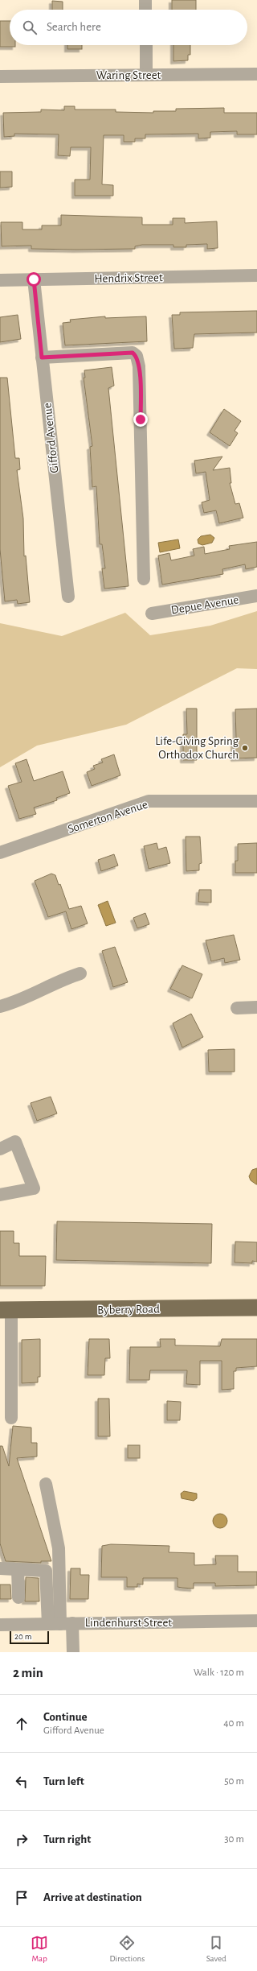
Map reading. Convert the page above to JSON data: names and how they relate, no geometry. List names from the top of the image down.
{
  "streets": {
    "main road": ["Byberry Road"],
    "street": [
      "Waring Street",
      "Hendrix Street",
      "Gifford Avenue",
      "Depue Avenue",
      "Somerton Avenue",
      "Lindenhurst Street"
    ]
  },
  "crossings": [
    ["Hendrix Street", "Gifford Avenue"]
  ],
  "places": ["Life-Giving Spring Orthodox Church"],
  "scale_bar": "20 m",
  "page": {
    "search": "Search here",
    "scale": "20 m",
    "heading": ["2 min", "Walk · 120 m"],
    "list": [
      ["Continue", "Gifford Avenue", "40 m"],
      ["Turn left", "50 m"],
      ["Turn right", "30 m"],
      "Arrive at destination"
    ],
    "nav": ["Map", "Directions", "Saved"]
  }
}
